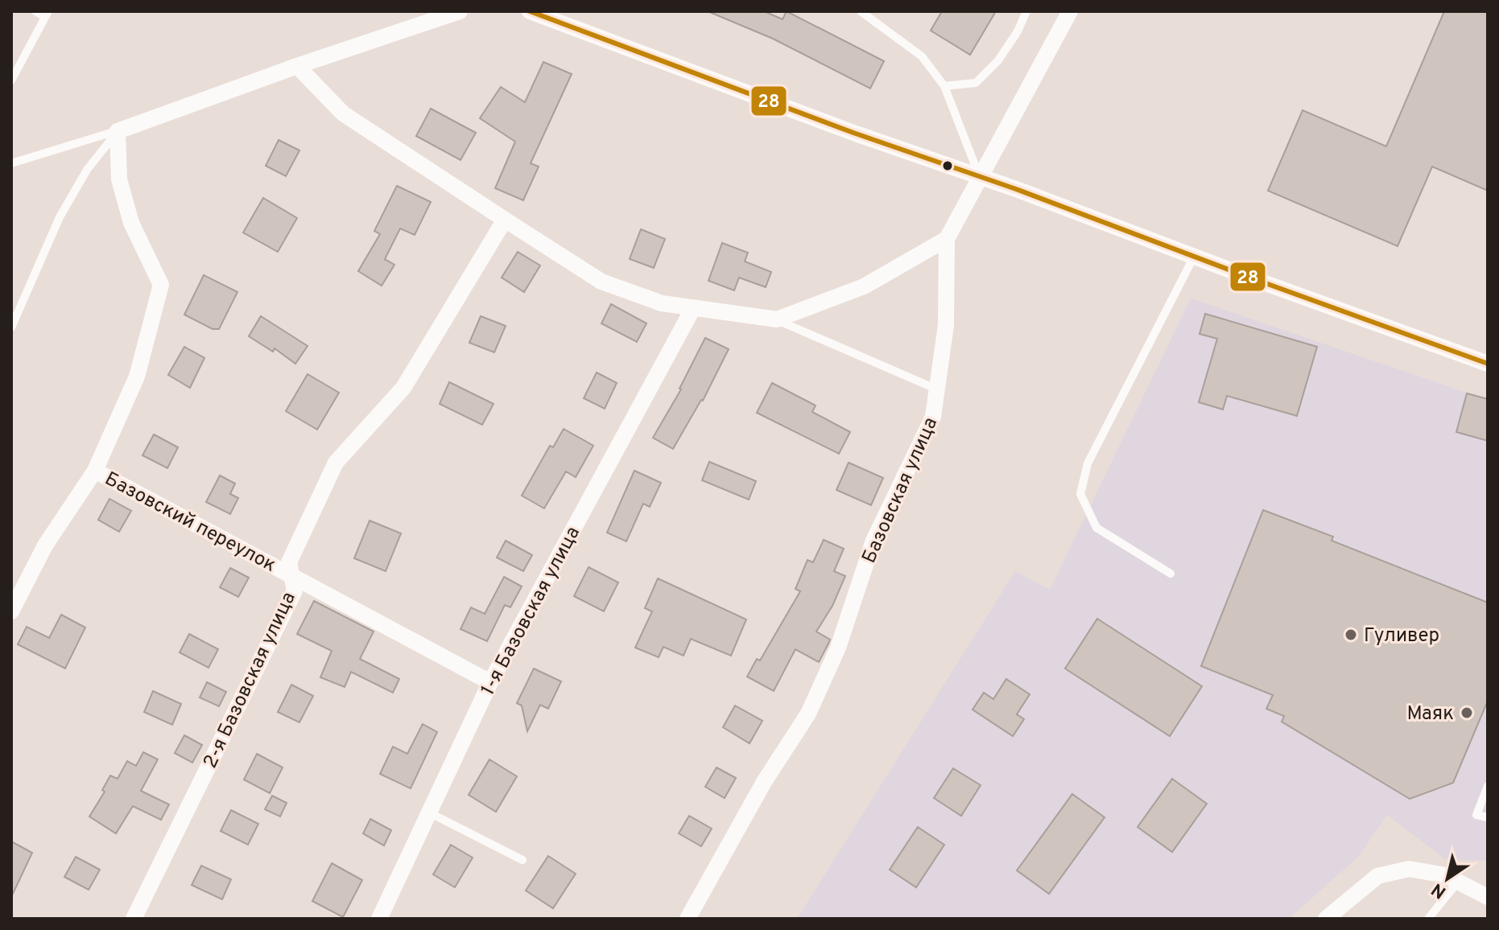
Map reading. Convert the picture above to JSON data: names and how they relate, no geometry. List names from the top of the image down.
{
  "streets": {
    "street": [
      "Базовская улица",
      "Базовский переулок",
      "1-я Базовская улица",
      "2-я Базовская улица"
    ]
  },
  "crossings": [
    ["Базовский переулок", "1-я Базовская улица"],
    ["Базовский переулок", "2-я Базовская улица"]
  ],
  "places": ["Гуливер", "Маяк"],
  "lines": ["transit line 28"],
  "north": "bottom left"
}
